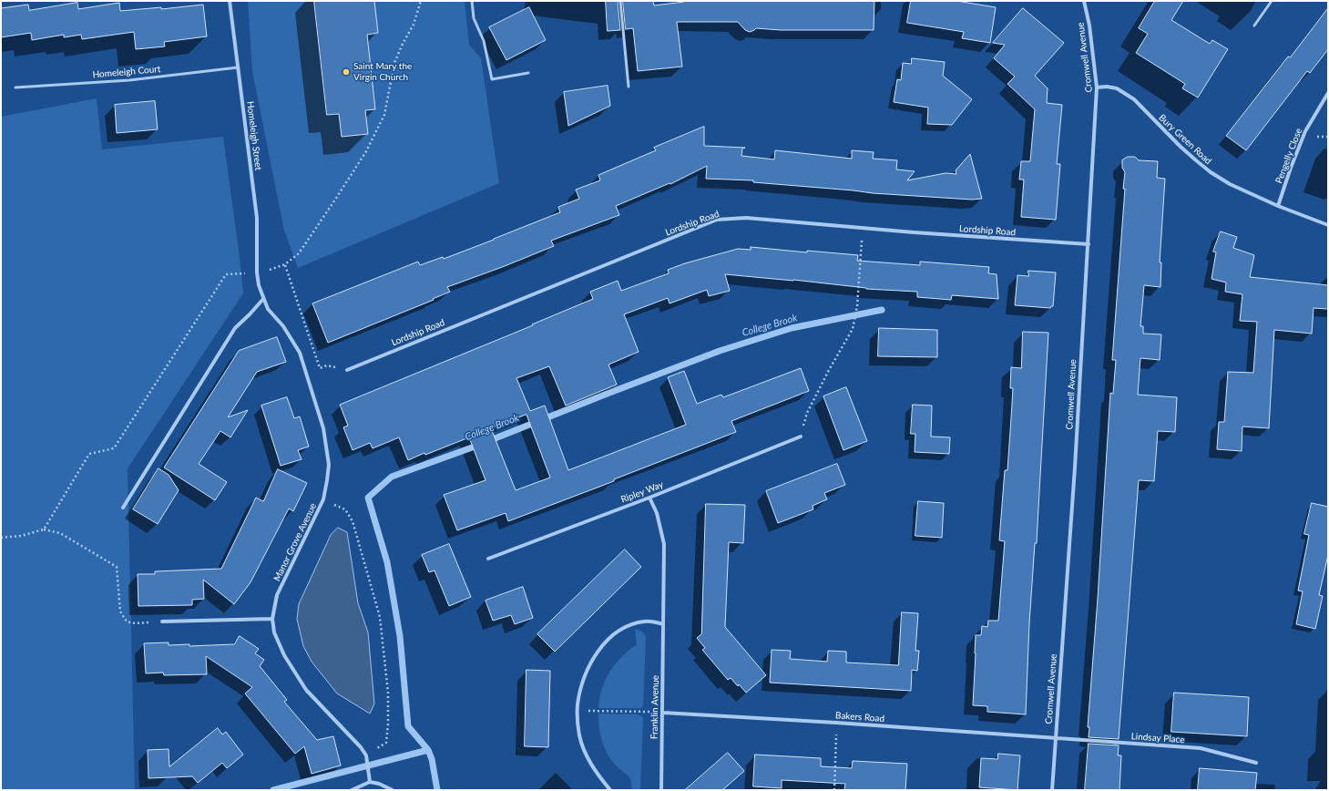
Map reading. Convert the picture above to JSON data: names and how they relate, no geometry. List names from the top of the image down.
{
  "streets": {
    "street": [
      "Cromwell Avenue",
      "Homeleigh Street",
      "Bury Green Road",
      "Pengelly Close",
      "Lordship Road",
      "Ripley Way",
      "Manor Grove Avenue",
      "Franklin Avenue",
      "Bakers Road",
      "Lindsay Place"
    ],
    "lane": ["Homeleigh Court"]
  },
  "crossings": [
    ["Cromwell Avenue", "Bury Green Road"],
    ["Cromwell Avenue", "Lordship Road"],
    ["Cromwell Avenue", "Bakers Road"],
    ["Cromwell Avenue", "Lindsay Place"],
    ["Homeleigh Court", "Homeleigh Street"],
    ["Homeleigh Street", "Manor Grove Avenue"],
    ["Bury Green Road", "Pengelly Close"],
    ["Ripley Way", "Franklin Avenue"],
    ["Franklin Avenue", "Bakers Road"],
    ["Bakers Road", "Lindsay Place"]
  ],
  "water": ["College Brook"],
  "places": ["Saint Mary the Virgin Church"]
}
